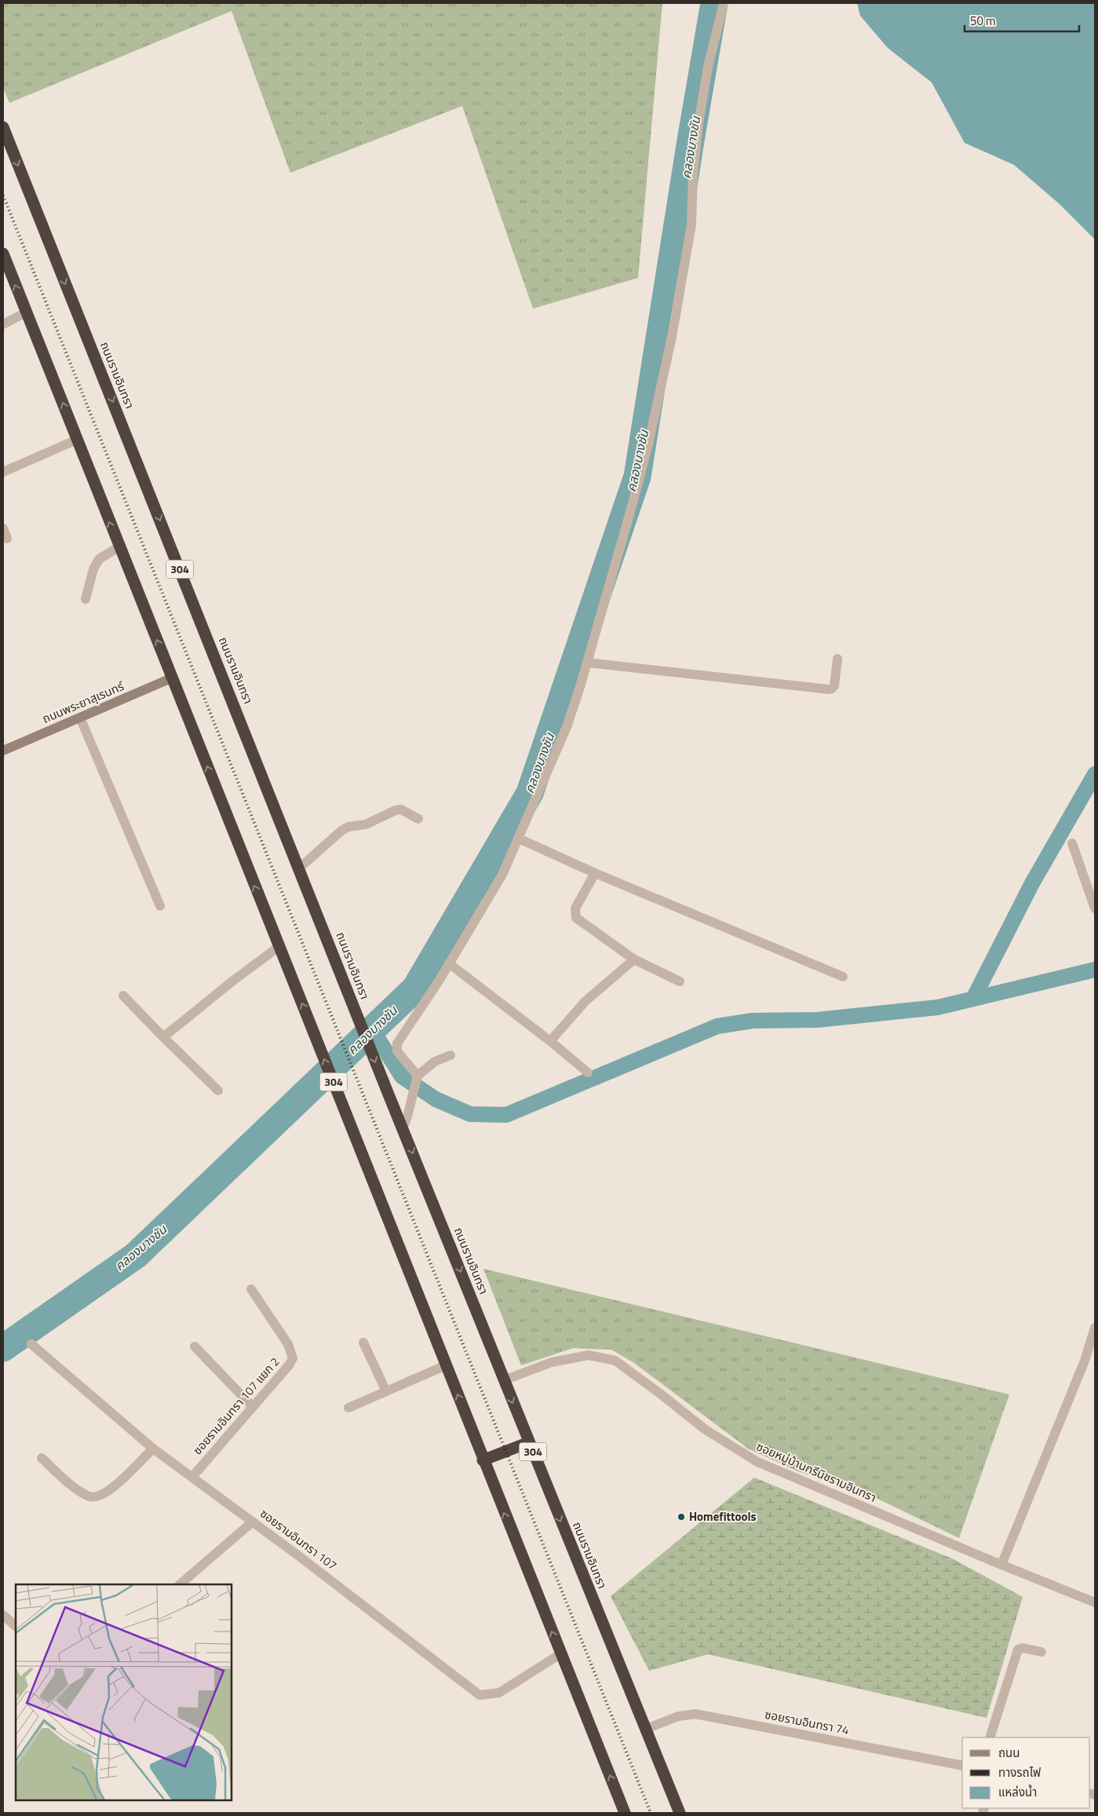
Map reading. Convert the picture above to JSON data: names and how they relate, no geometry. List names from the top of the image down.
{
  "streets": {
    "highway": ["ถนนรามอินทรา", "304"],
    "street": [
      "ถนนพระยาสุเรนทร์",
      "ซอยรามอินทรา 107 แยก 2",
      "ซอยหมู่บ้านกรีนิชรามอินทรา",
      "ซอยรามอินทรา 107",
      "ซอยรามอินทรา 74"
    ]
  },
  "crossings": [
    ["ถนนรามอินทรา", "ซอยหมู่บ้านกรีนิชรามอินทรา"],
    ["ถนนรามอินทรา", "ซอยรามอินทรา 74"],
    ["304", "ถนนพระยาสุเรนทร์"],
    ["304", "ซอยรามอินทรา 107"],
    ["ซอยรามอินทรา 107 แยก 2", "ซอยรามอินทรา 107"]
  ],
  "water": ["คลองบางชัน"],
  "places": ["Homefittools"],
  "legend": ["ถนน", "ทางรถไฟ", "แหล่งน้ำ"],
  "scale_bar": "50 m"
}
